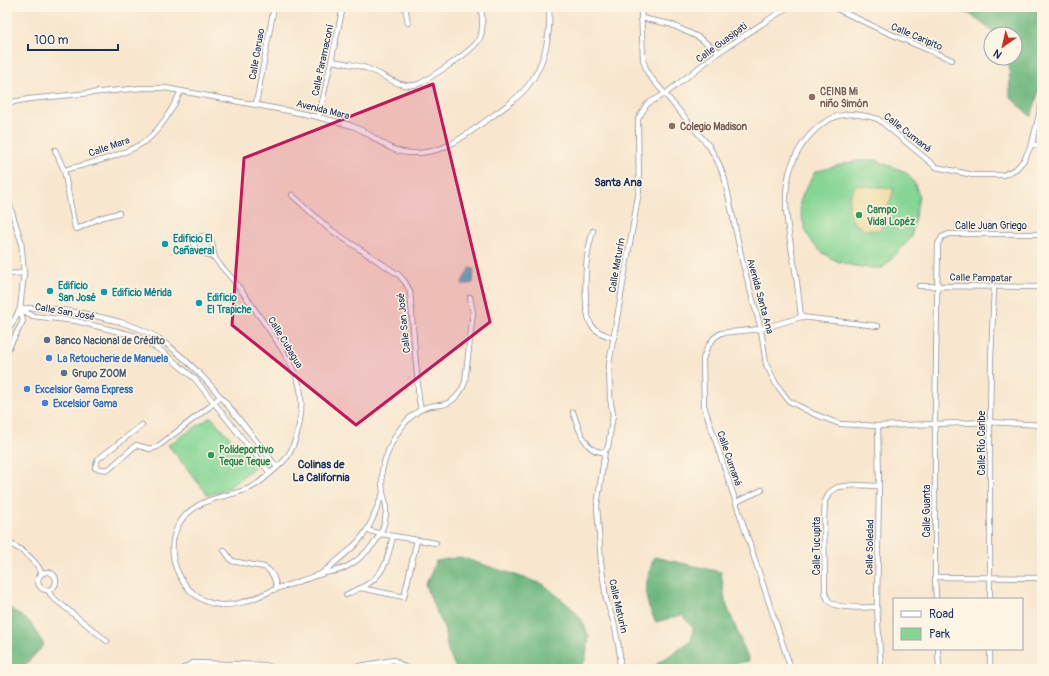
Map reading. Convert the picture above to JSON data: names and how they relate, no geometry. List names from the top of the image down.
{
  "streets": {
    "street": [
      "Calle Caripito",
      "Calle Guasipati",
      "Calle Caruao",
      "Calle Paramaconí",
      "Avenida Mara",
      "Calle Cumaná",
      "Calle Mara",
      "Calle Juan Griego",
      "Calle Maturín",
      "Calle Pampatar",
      "Avenida Santa Ana",
      "Calle San José",
      "Calle Cubagua",
      "Calle Río Caribe",
      "Calle Guanta",
      "Calle Tucupita",
      "Calle Soledad"
    ]
  },
  "crossings": [
    ["Calle Guasipati", "Calle Maturín"],
    ["Calle Guasipati", "Avenida Santa Ana"],
    ["Calle Caruao", "Avenida Mara"],
    ["Calle Paramaconí", "Avenida Mara"],
    ["Avenida Mara", "Calle Mara"],
    ["Calle Cumaná", "Avenida Santa Ana"],
    ["Calle Juan Griego", "Calle Pampatar"],
    ["Calle Juan Griego", "Calle Guanta"],
    ["Calle Maturín", "Avenida Santa Ana"],
    ["Calle Pampatar", "Calle Río Caribe"],
    ["Calle Pampatar", "Calle Guanta"],
    ["Avenida Santa Ana", "Calle Río Caribe"],
    ["Avenida Santa Ana", "Calle Guanta"],
    ["Avenida Santa Ana", "Calle Soledad"],
    ["Calle San José", "Calle Cubagua"],
    ["Calle Tucupita", "Calle Soledad"]
  ],
  "districts": ["Santa Ana", "Colinas de La California"],
  "places": [
    "CEINB Mi niño Simón",
    "Colegio Madison",
    "Campo Vidal Lopéz",
    "Edificio El Cañaveral",
    "Edificio San José",
    "Edificio Mérida",
    "Edificio El Trapiche",
    "Banco Nacional de Crédito",
    "La Retoucherie de Manuela",
    "Grupo ZOOM",
    "Excelsior Gama Express",
    "Excelsior Gama",
    "Polideportivo Teque Teque"
  ],
  "legend": ["Road", "Park"],
  "scale_bar": "100 m",
  "north": "bottom left"
}
